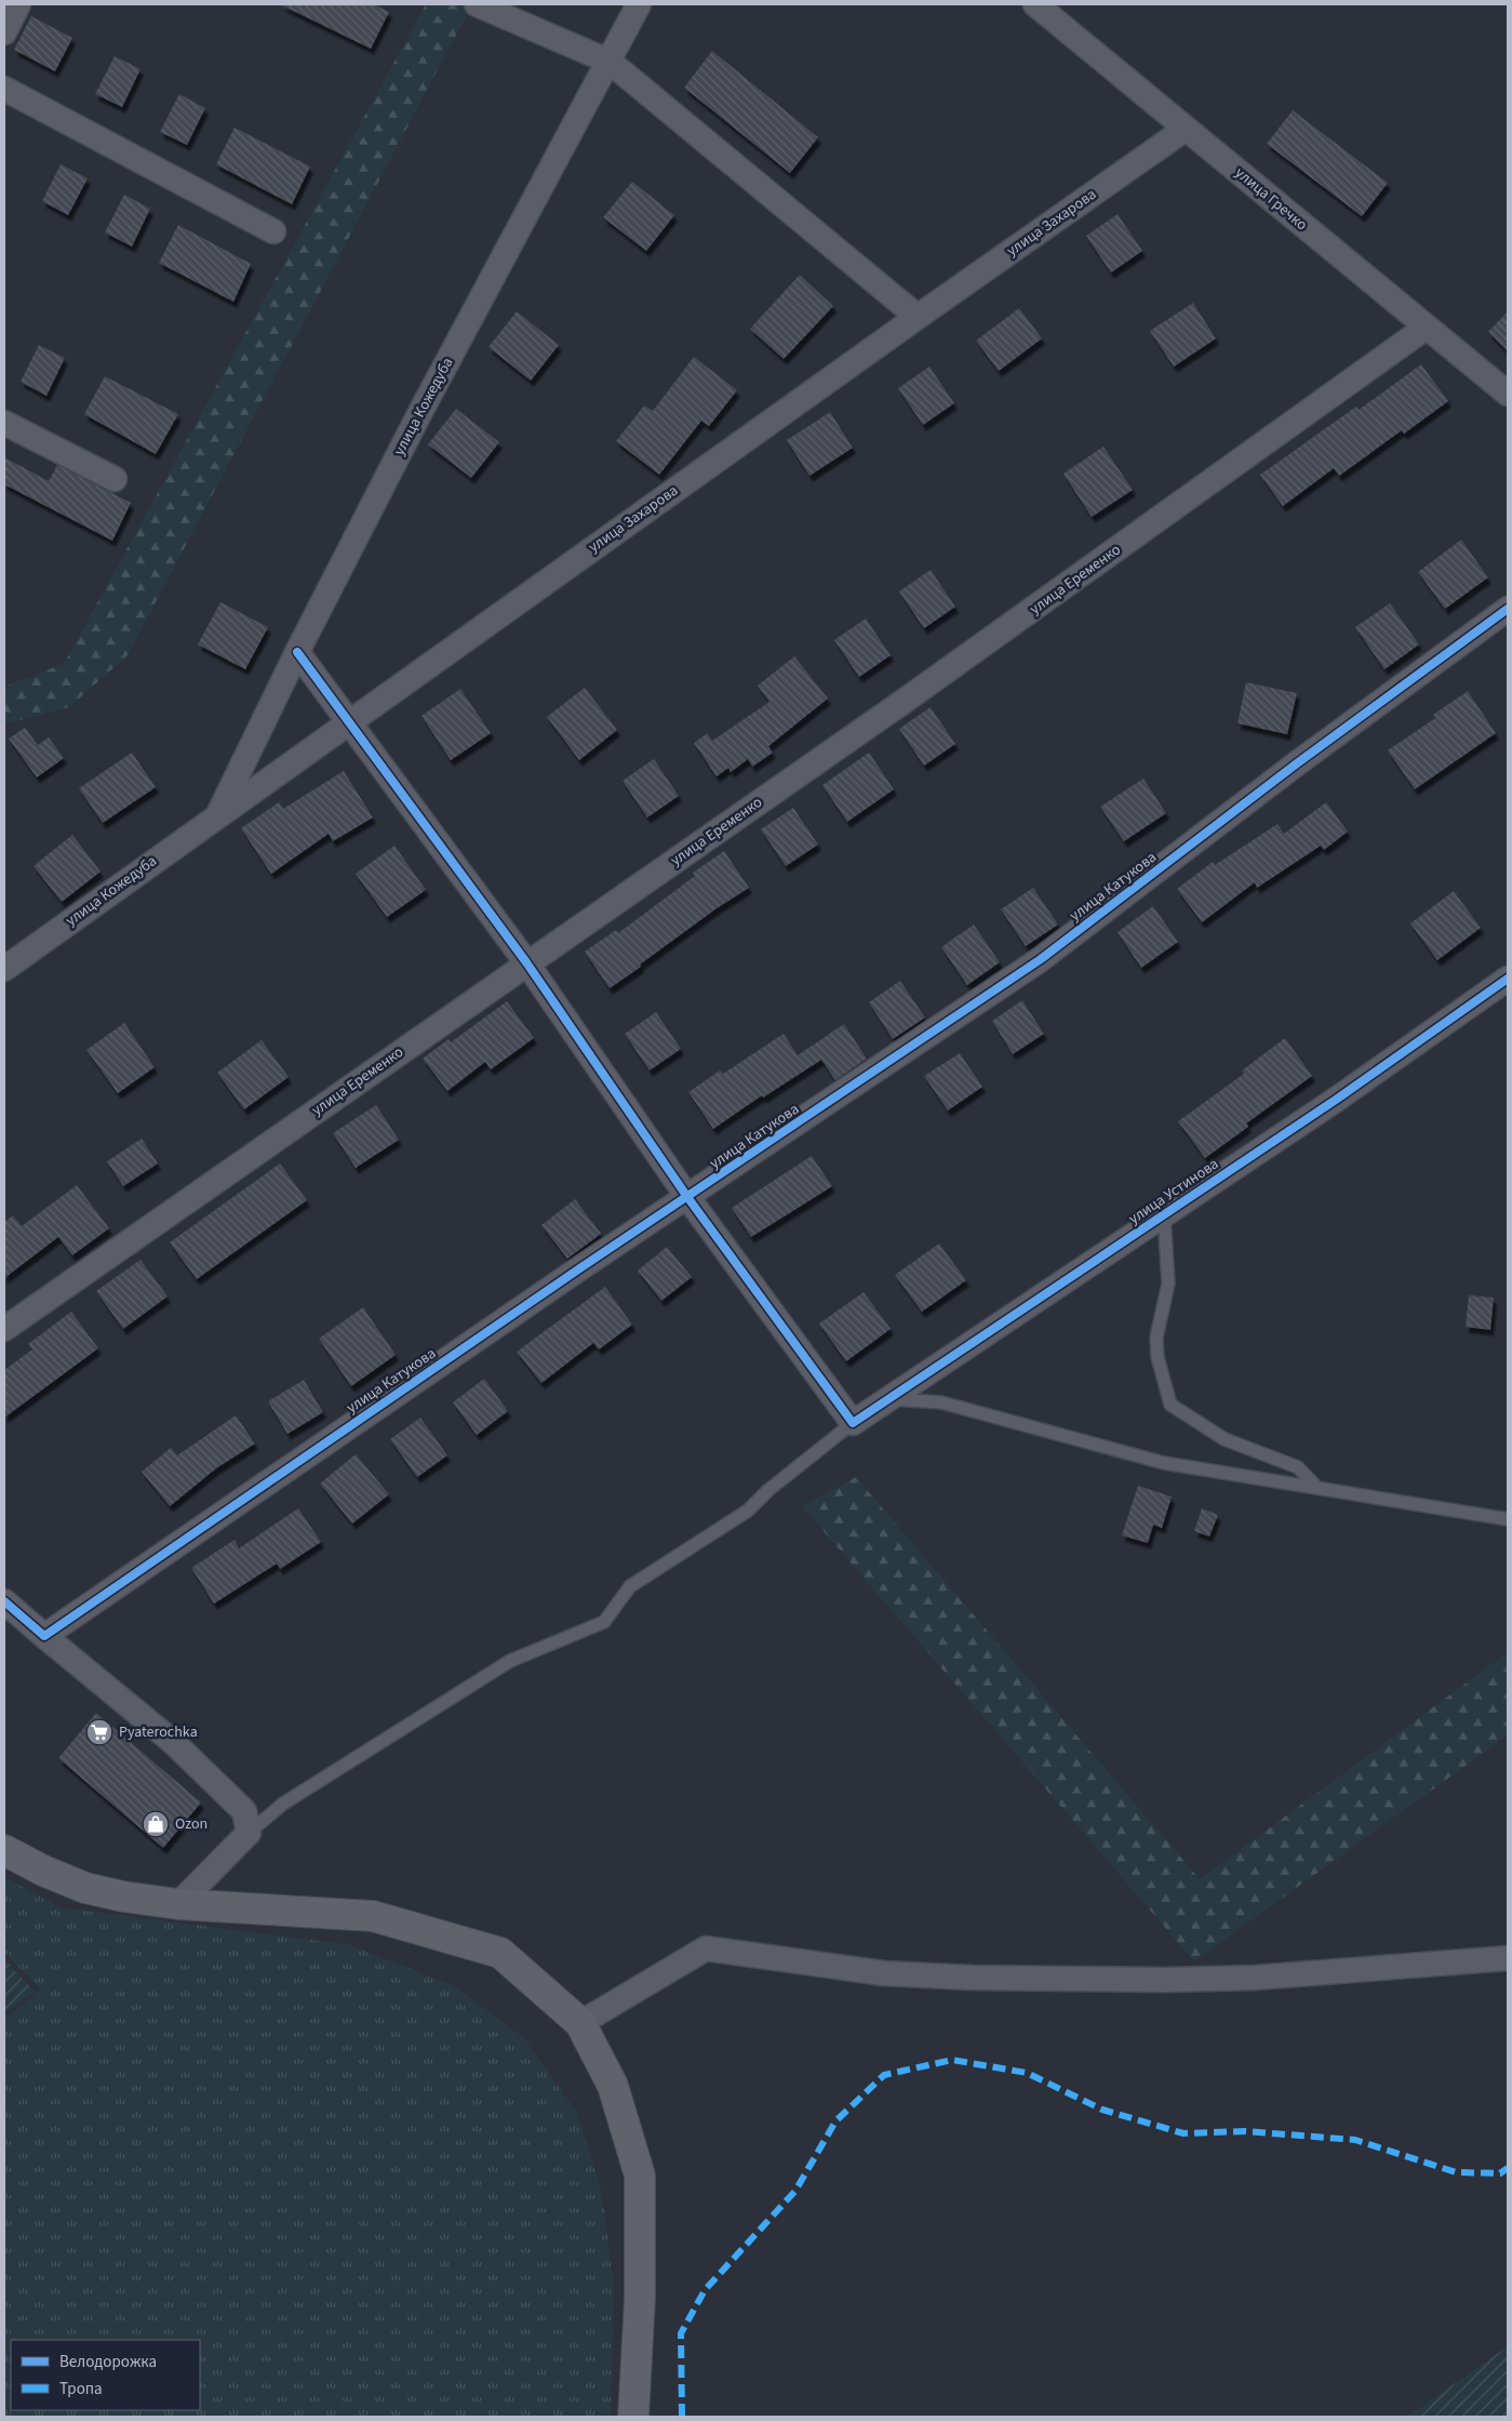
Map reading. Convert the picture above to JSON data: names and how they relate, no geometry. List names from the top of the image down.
{
  "streets": {
    "street": [
      "улица Гречко",
      "улица Захарова",
      "улица Кожедуба",
      "улица Еременко",
      "улица Катукова",
      "улица Устинова"
    ]
  },
  "crossings": [
    ["улица Гречко", "улица Захарова"],
    ["улица Гречко", "улица Еременко"],
    ["улица Захарова", "улица Кожедуба"]
  ],
  "places": {
    "supermarket": ["Pyaterochka"],
    "shop": ["Ozon"]
  },
  "legend": ["Велодорожка", "Тропа"]
}
